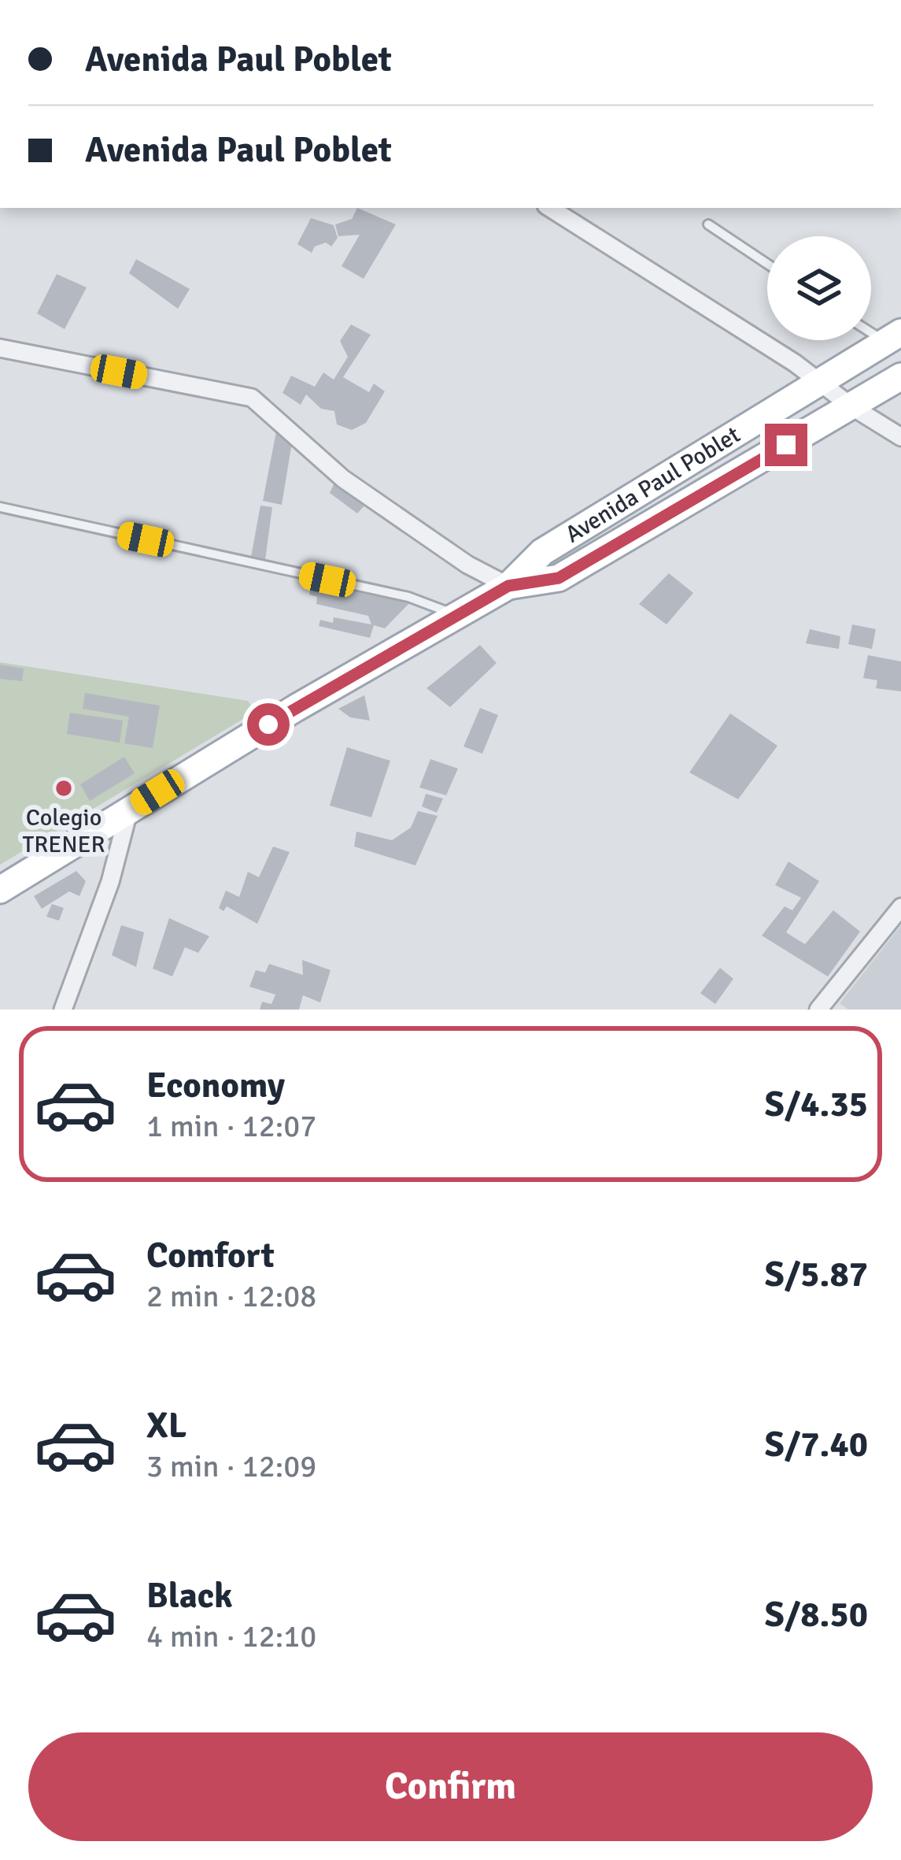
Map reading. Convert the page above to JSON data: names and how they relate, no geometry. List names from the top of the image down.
{
  "streets": {
    "main road": ["Avenida Paul Poblet"]
  },
  "places": ["Colegio TRENER"],
  "page": {
    "banner": ["Avenida Paul Poblet", "Avenida Paul Poblet"],
    "list": [
      {
        "name": "Economy",
        "note": "1 min · 12:07",
        "value": "S/4.35"
      },
      {
        "name": "Comfort",
        "note": "2 min · 12:08",
        "value": "S/5.87"
      },
      {
        "name": "XL",
        "note": "3 min · 12:09",
        "value": "S/7.40"
      },
      {
        "name": "Black",
        "note": "4 min · 12:10",
        "value": "S/8.50"
      }
    ],
    "buttons": "Confirm"
  }
}
